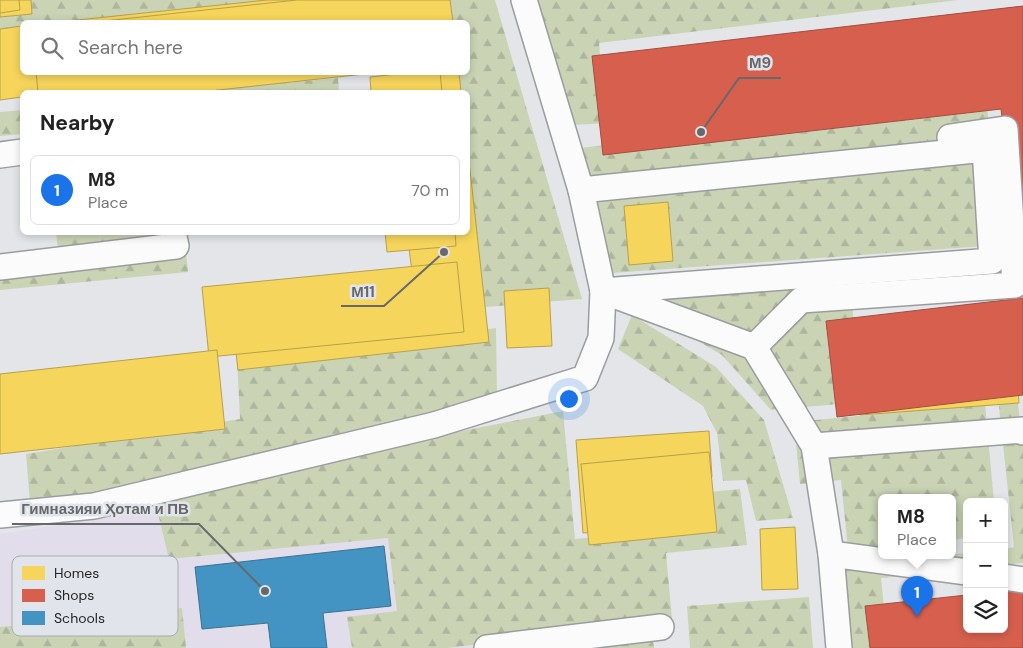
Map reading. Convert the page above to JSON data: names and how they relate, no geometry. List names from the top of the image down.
{
  "places": ["М9", "М11", "Гимназияи Ҳотам и ПВ"],
  "legend": ["Homes", "Shops", "Schools"],
  "page": {
    "search": "Search here",
    "heading": "Nearby",
    "list": [
      {
        "mark": "1",
        "name": "М8",
        "note": "Place",
        "value": "70 m"
      }
    ],
    "popup": ["М8", "Place"],
    "map_buttons": ["+", "−"],
    "pins": "1"
  }
}
